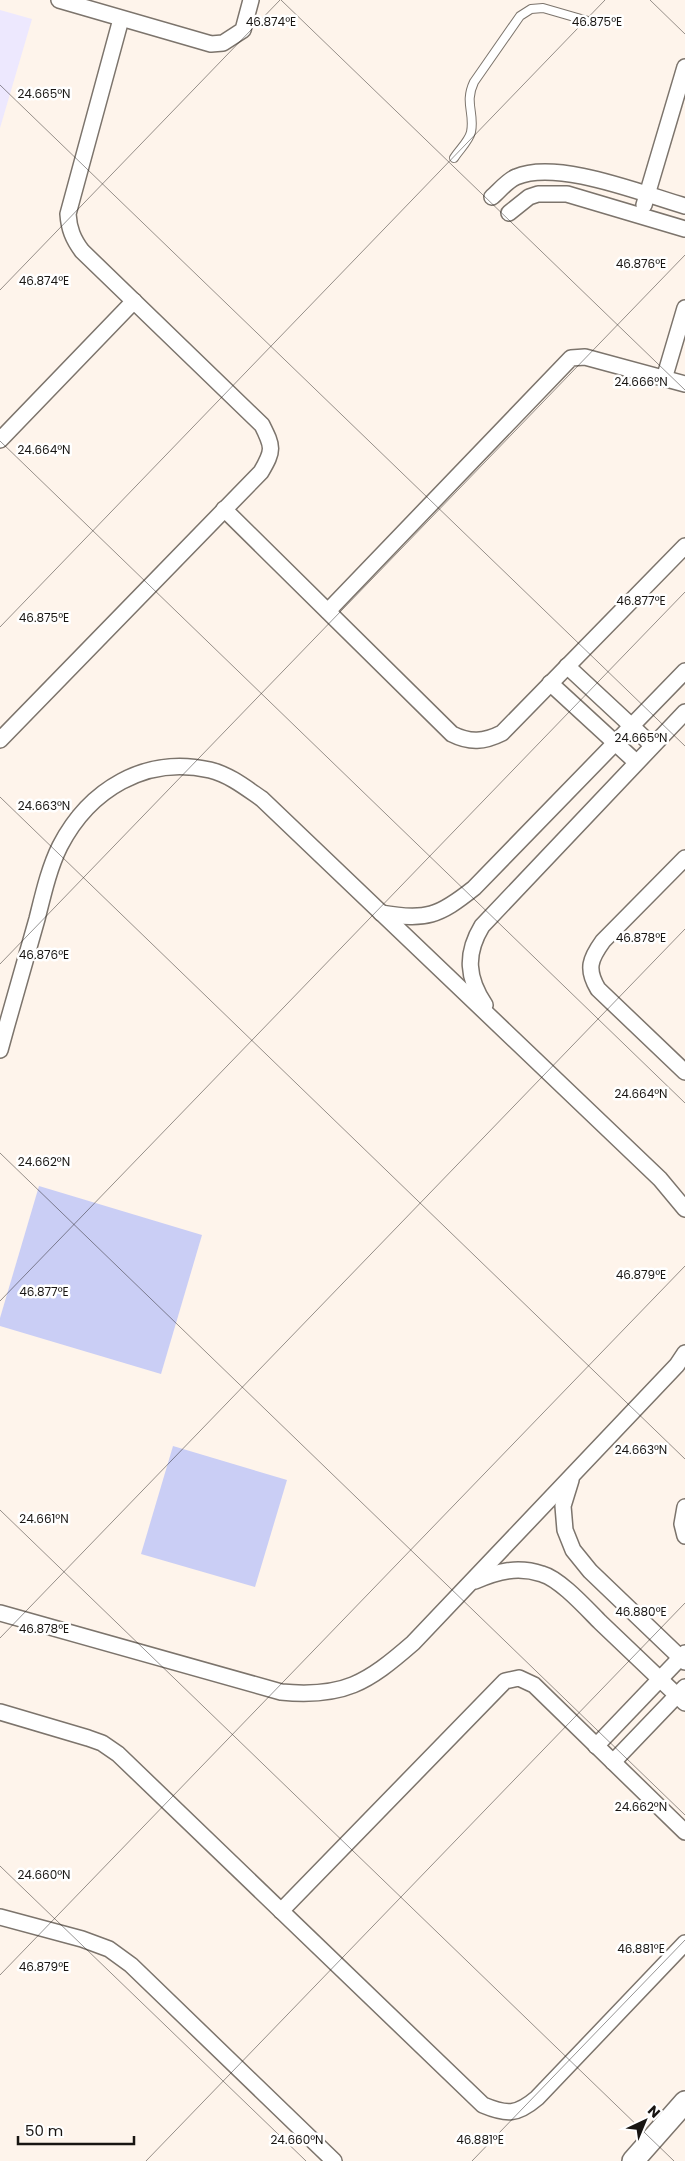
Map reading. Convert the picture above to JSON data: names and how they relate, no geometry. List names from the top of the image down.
{
  "scale_bar": "50 m",
  "north": "top right",
  "coordinates": [
    "46.874°E",
    "46.875°E",
    "24.665°N",
    "46.876°E",
    "24.666°N",
    "24.664°N",
    "46.877°E",
    "24.663°N",
    "46.878°E",
    "24.662°N",
    "46.879°E",
    "24.661°N",
    "46.880°E",
    "24.660°N",
    "46.881°E"
  ]
}
